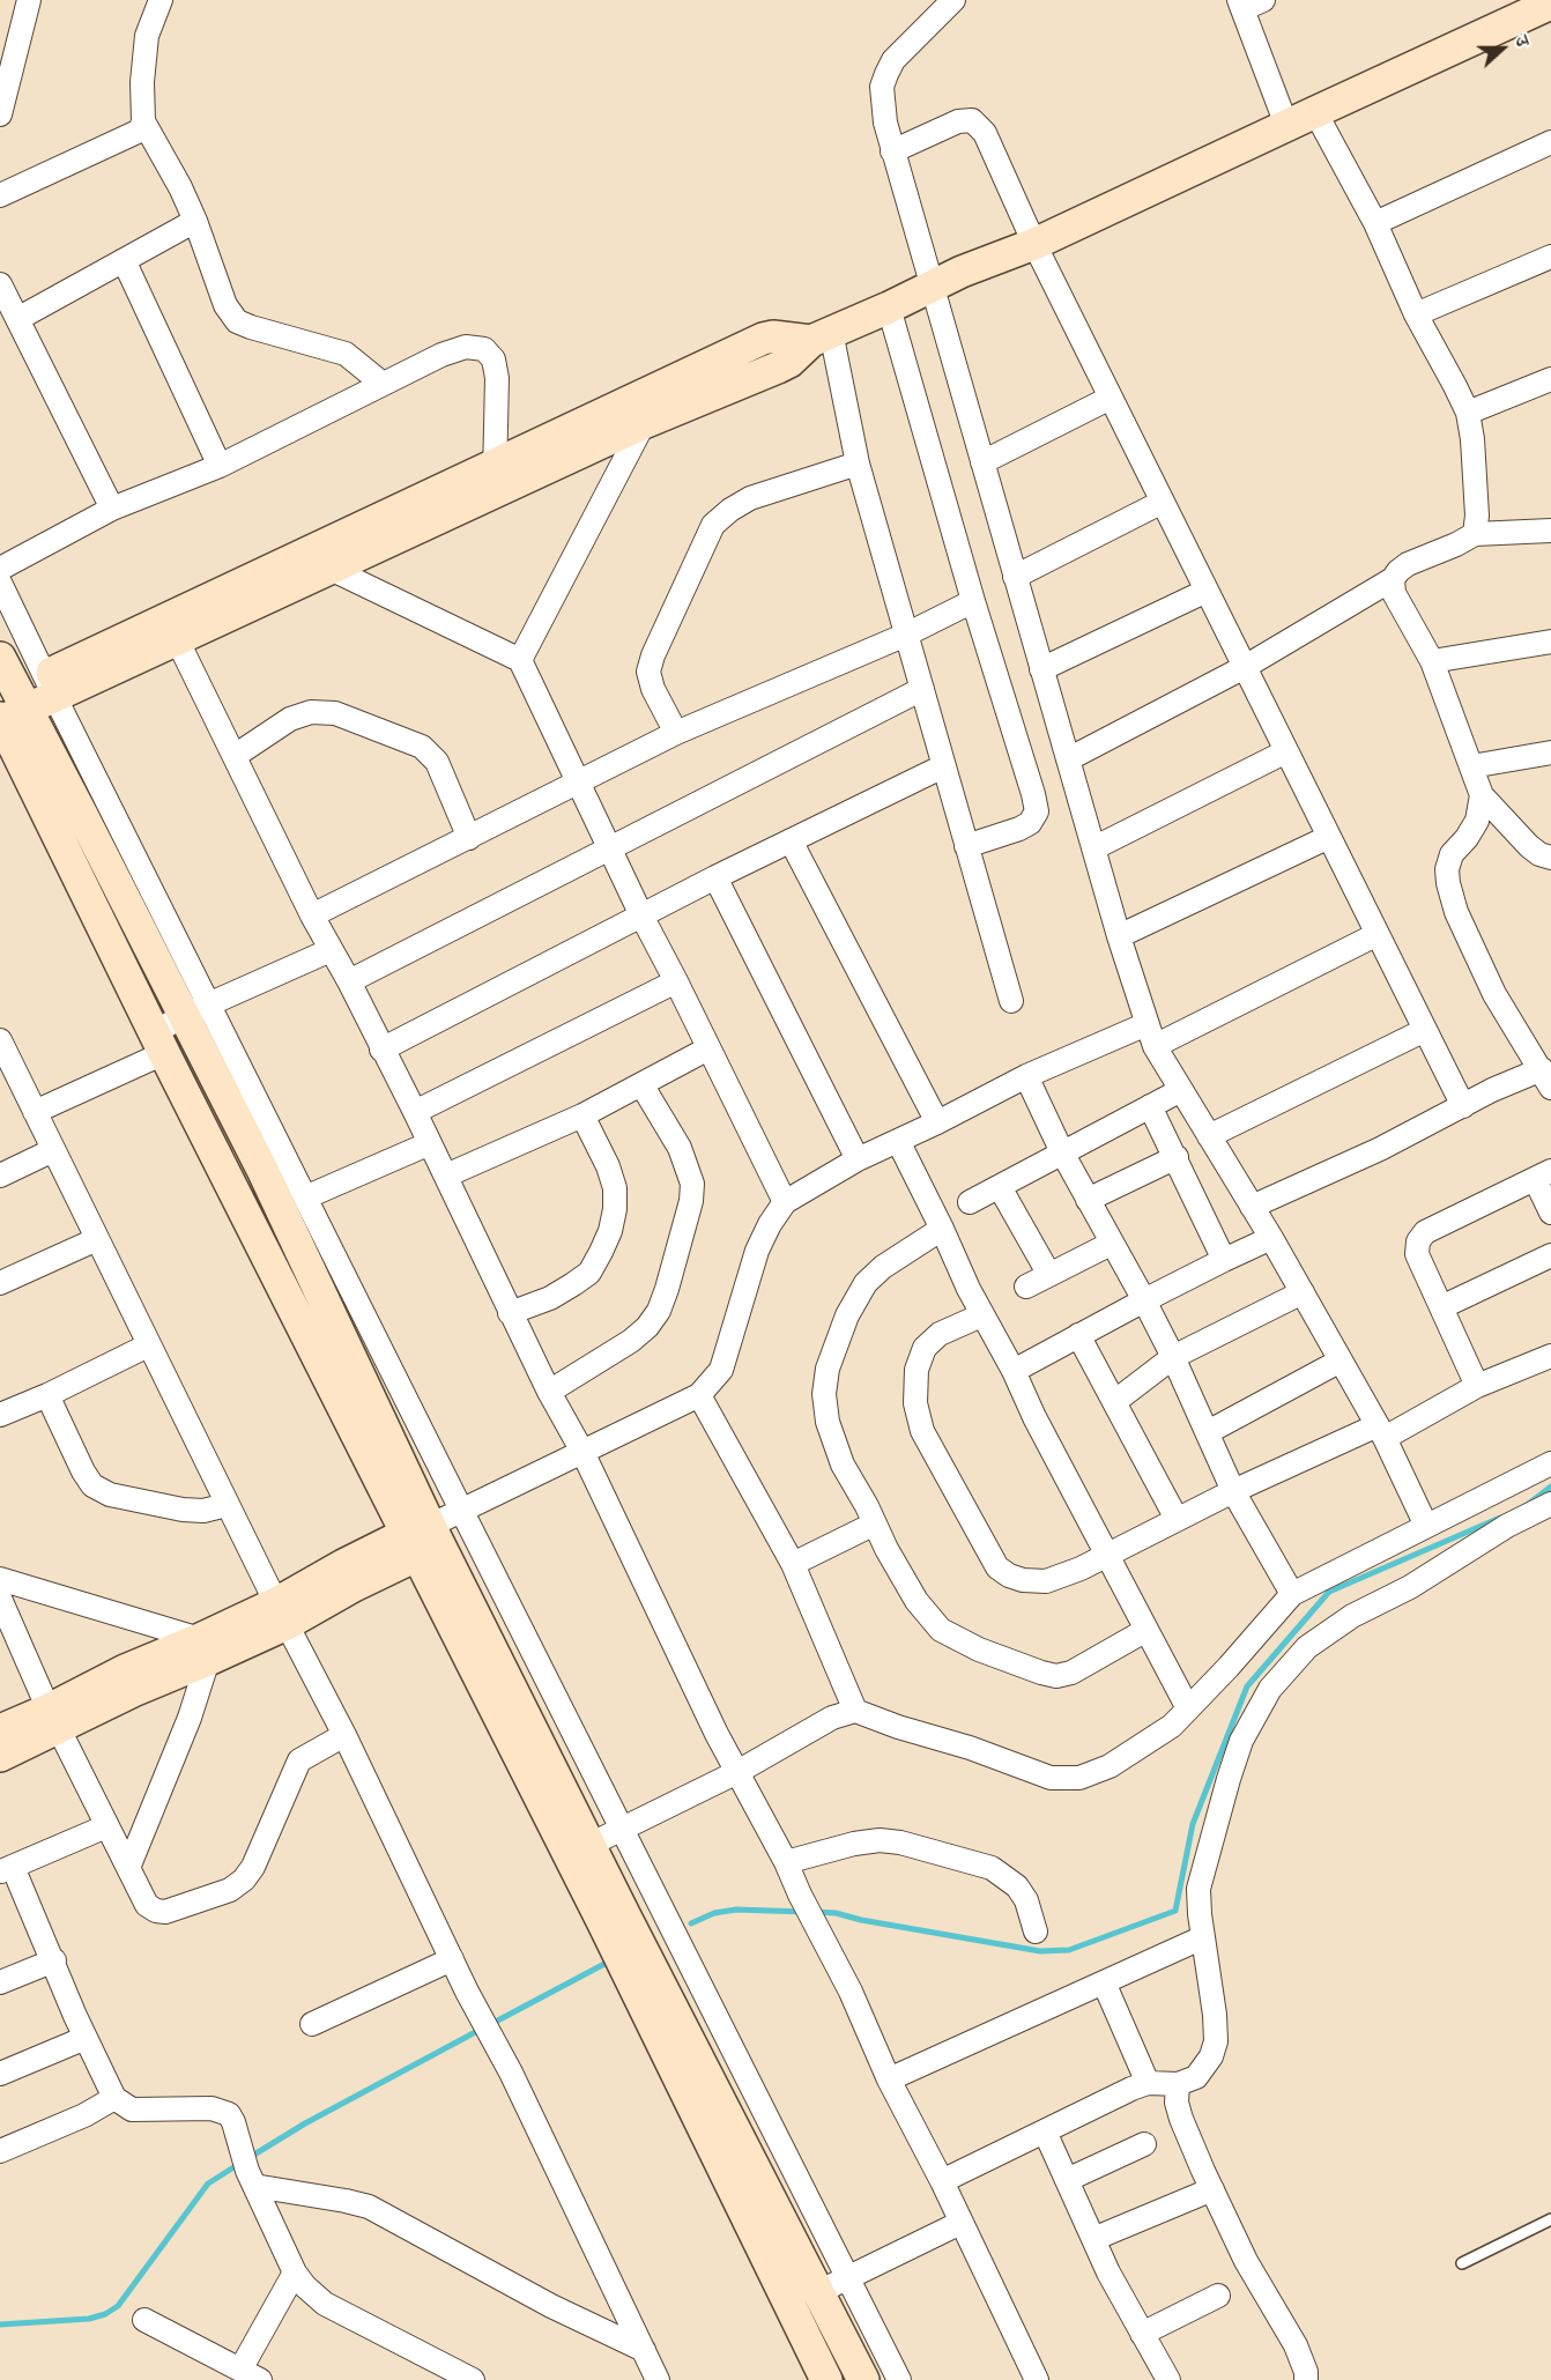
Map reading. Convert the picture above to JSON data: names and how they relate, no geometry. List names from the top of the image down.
{
  "north": "right"
}
